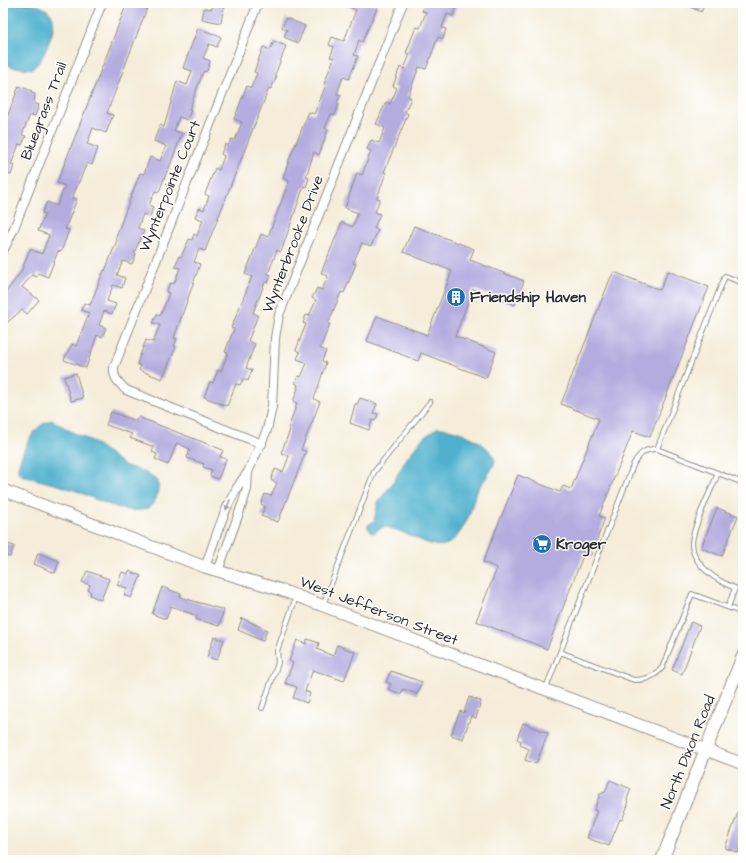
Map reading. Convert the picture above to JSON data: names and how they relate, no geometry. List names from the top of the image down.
{
  "streets": {
    "main road": ["North Dixon Road"],
    "street": [
      "Bluegrass Trail",
      "Wynterpointe Court",
      "Wynterbrooke Drive",
      "West Jefferson Street"
    ]
  },
  "crossings": [
    ["Wynterpointe Court", "Wynterbrooke Drive"],
    ["Wynterbrooke Drive", "West Jefferson Street"],
    ["West Jefferson Street", "North Dixon Road"]
  ],
  "places": {
    "building": ["Friendship Haven"],
    "supermarket": ["Kroger"]
  }
}
